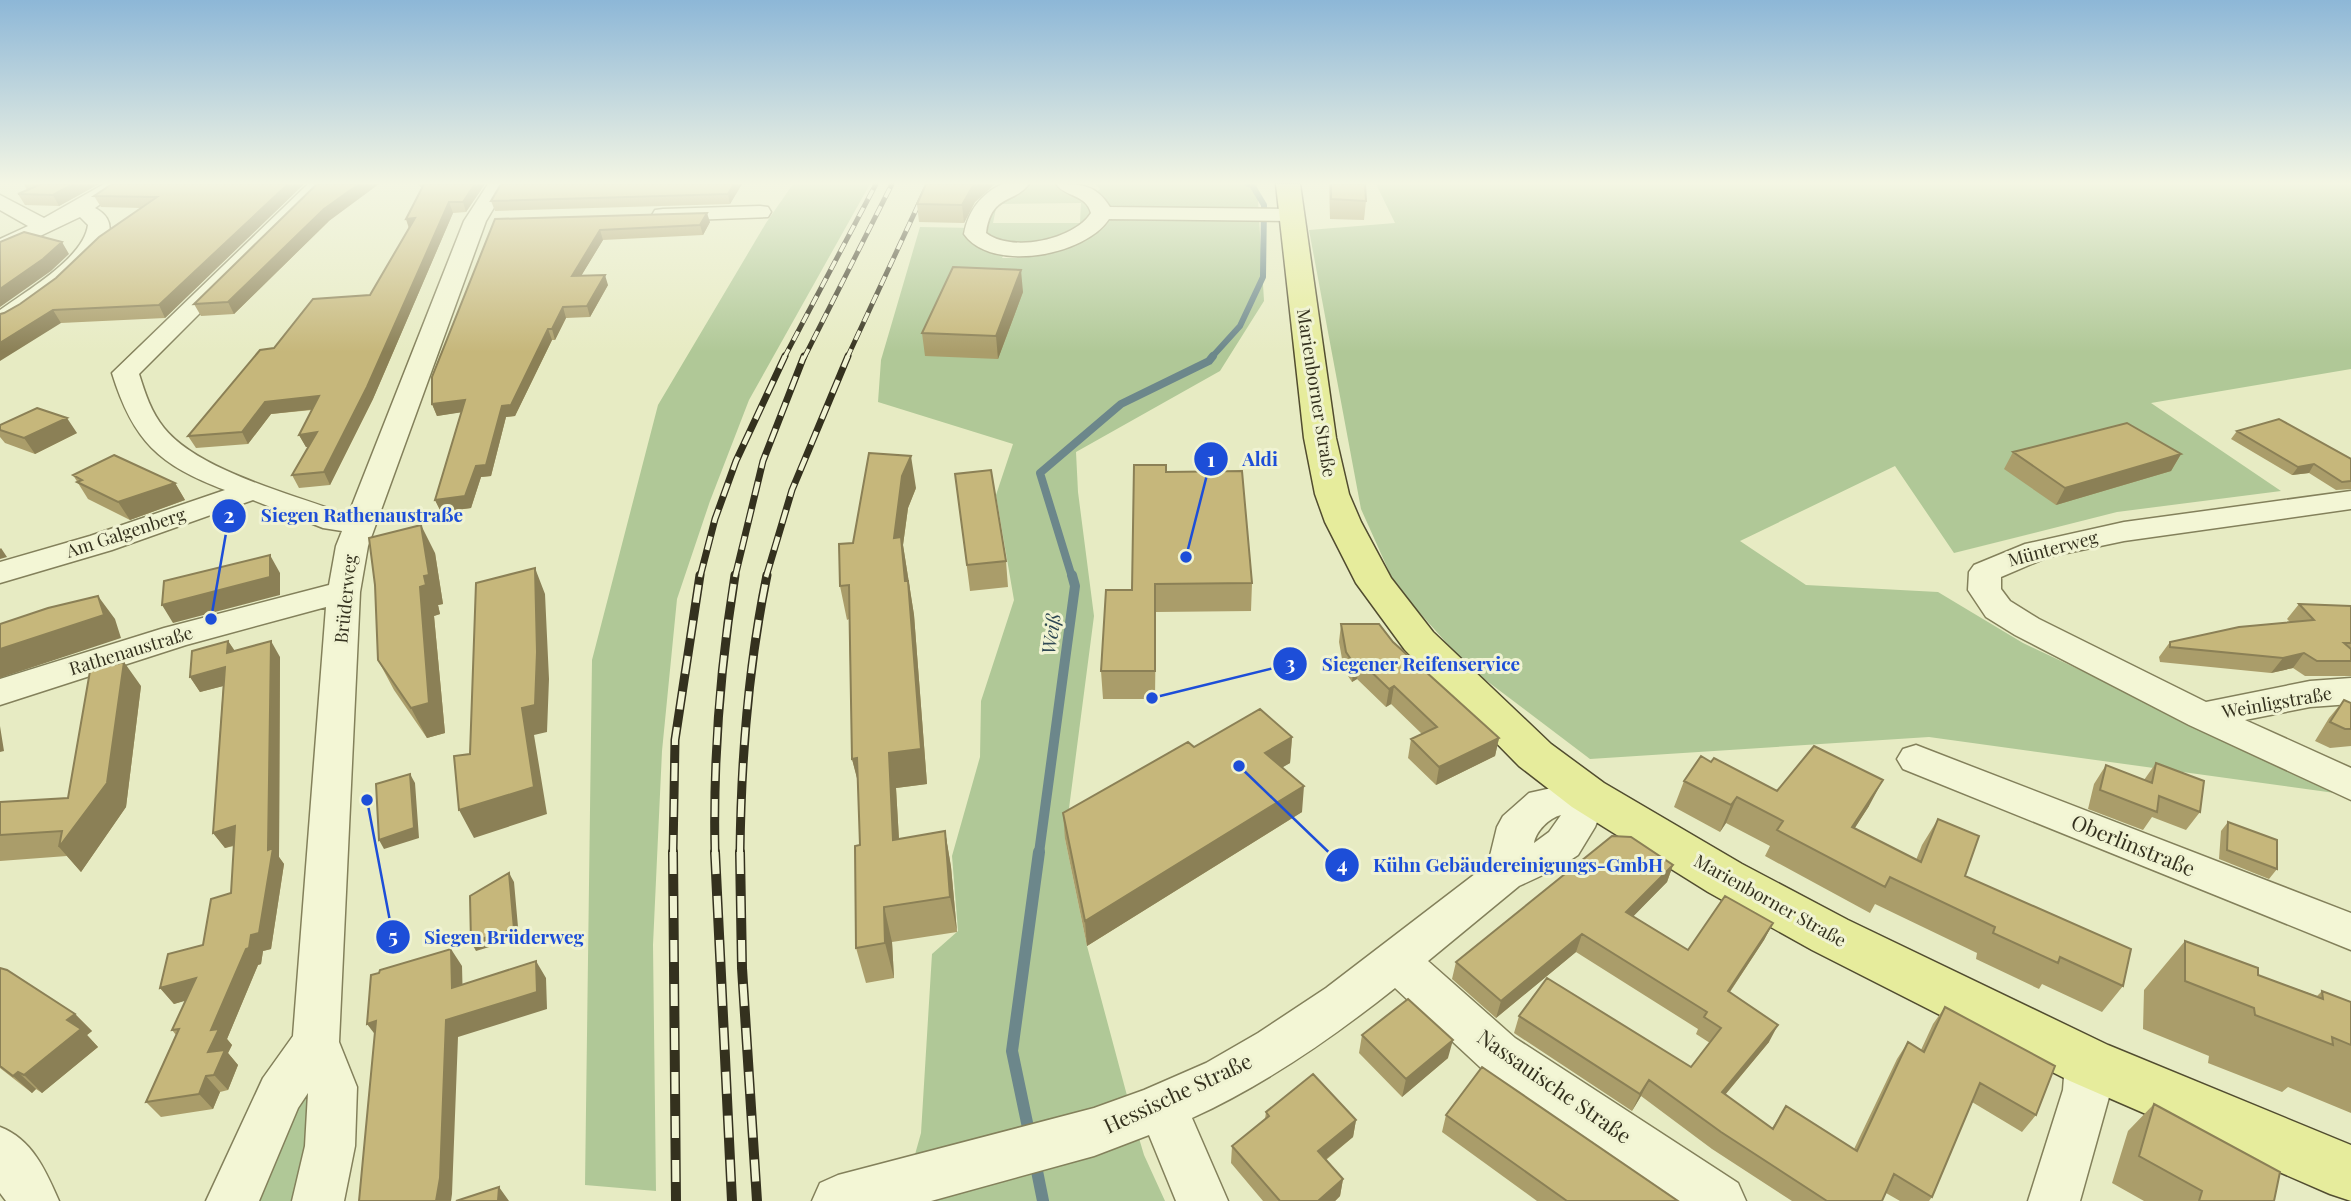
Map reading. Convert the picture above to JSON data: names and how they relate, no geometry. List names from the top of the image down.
{
  "streets": {
    "main road": ["Marienborner Straße"],
    "street": [
      "Am Galgenberg",
      "Münterweg",
      "Brüderweg",
      "Rathenaustraße",
      "Weinligstraße",
      "Oberlinstraße",
      "Nassauische Straße",
      "Hessische Straße"
    ]
  },
  "crossings": [
    ["Marienborner Straße", "Hessische Straße"],
    ["Münterweg", "Weinligstraße"],
    ["Brüderweg", "Rathenaustraße"],
    ["Nassauische Straße", "Hessische Straße"]
  ],
  "water": ["Weiß"],
  "places": [
    "Aldi",
    "Siegen Rathenaustraße",
    "Siegener Reifenservice",
    "Kühn Gebäudereinigungs-GmbH",
    "Siegen Brüderweg"
  ]
}
